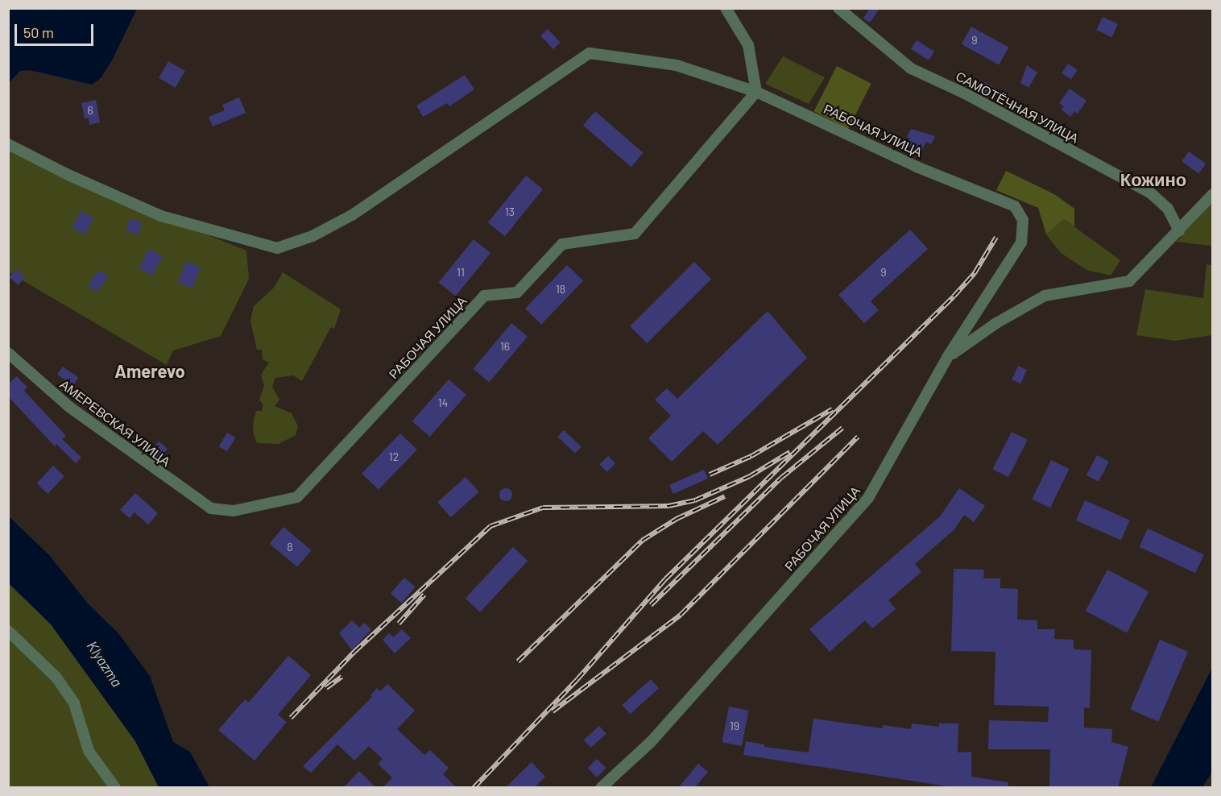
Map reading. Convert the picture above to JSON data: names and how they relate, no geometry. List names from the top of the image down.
{
  "streets": {
    "street": ["САМОТЁЧНАЯ УЛИЦА", "РАБОЧАЯ УЛИЦА", "АМЕРЕВСКАЯ УЛИЦА"]
  },
  "crossings": [
    ["РАБОЧАЯ УЛИЦА", "АМЕРЕВСКАЯ УЛИЦА"]
  ],
  "districts": ["Кожино", "Amerevo"],
  "water": ["Klyazma"],
  "house_numbers": [
    "9",
    "6",
    "13",
    "11",
    "9",
    "18",
    "16",
    "14",
    "12",
    "8",
    "19"
  ],
  "scale_bar": "50 m"
}
